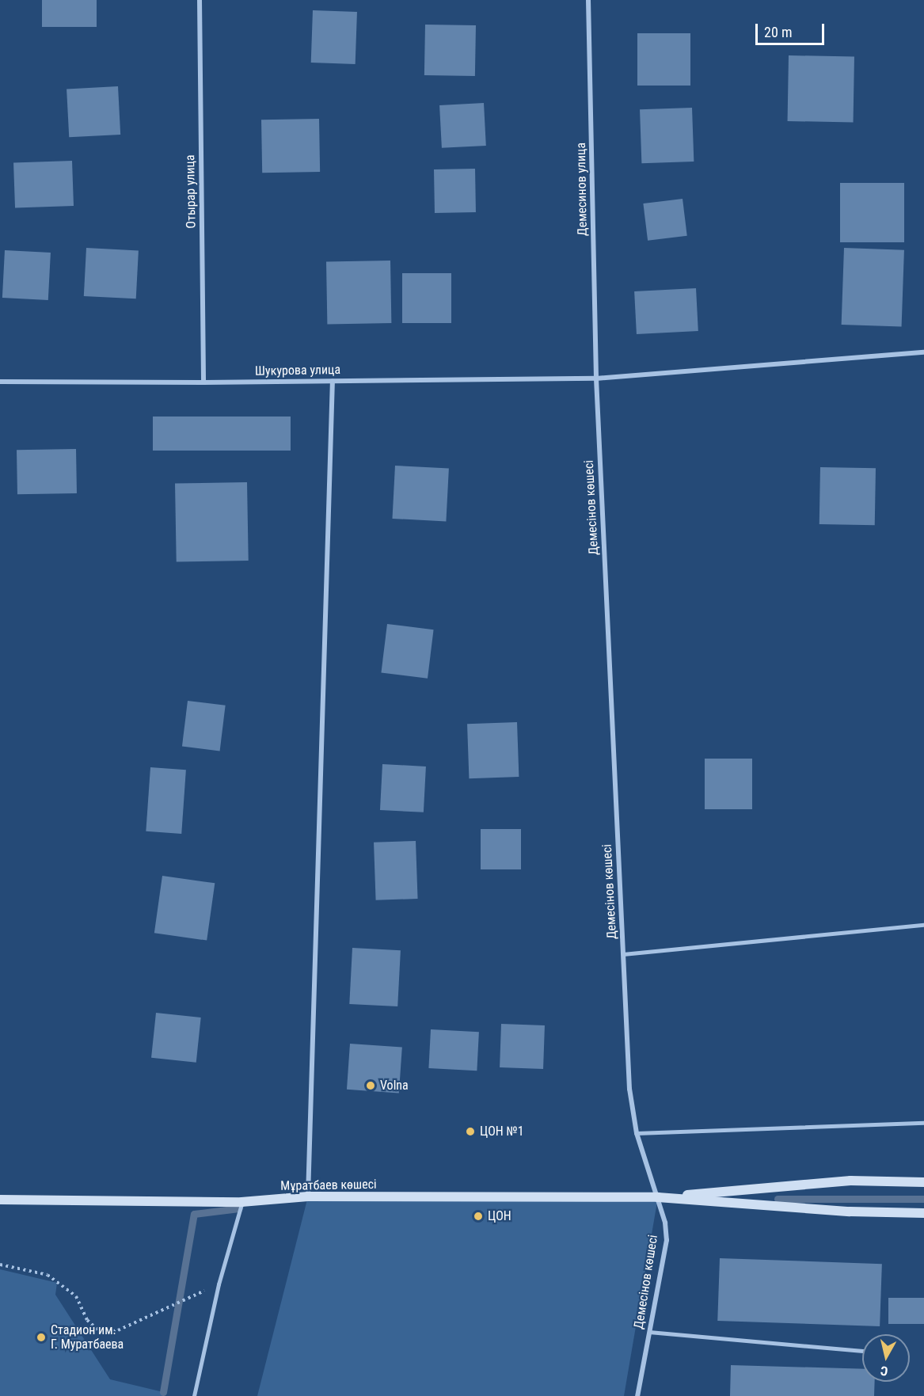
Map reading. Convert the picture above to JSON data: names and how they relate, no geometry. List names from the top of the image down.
{
  "streets": {
    "street": [
      "Демесинов улица",
      "Отырар улица",
      "Шукурова улица",
      "Демесінов көшесі",
      "Мұратбаев көшесі"
    ]
  },
  "crossings": [
    ["Демесинов улица", "Шукурова улица"],
    ["Демесинов улица", "Демесінов көшесі"],
    ["Отырар улица", "Шукурова улица"],
    ["Шукурова улица", "Демесінов көшесі"],
    ["Демесінов көшесі", "Мұратбаев көшесі"]
  ],
  "places": [
    "Volna",
    "ЦОН №1",
    "ЦОН",
    "Стадион им. Г. Муратбаева"
  ],
  "scale_bar": "20 m",
  "north": "bottom"
}
